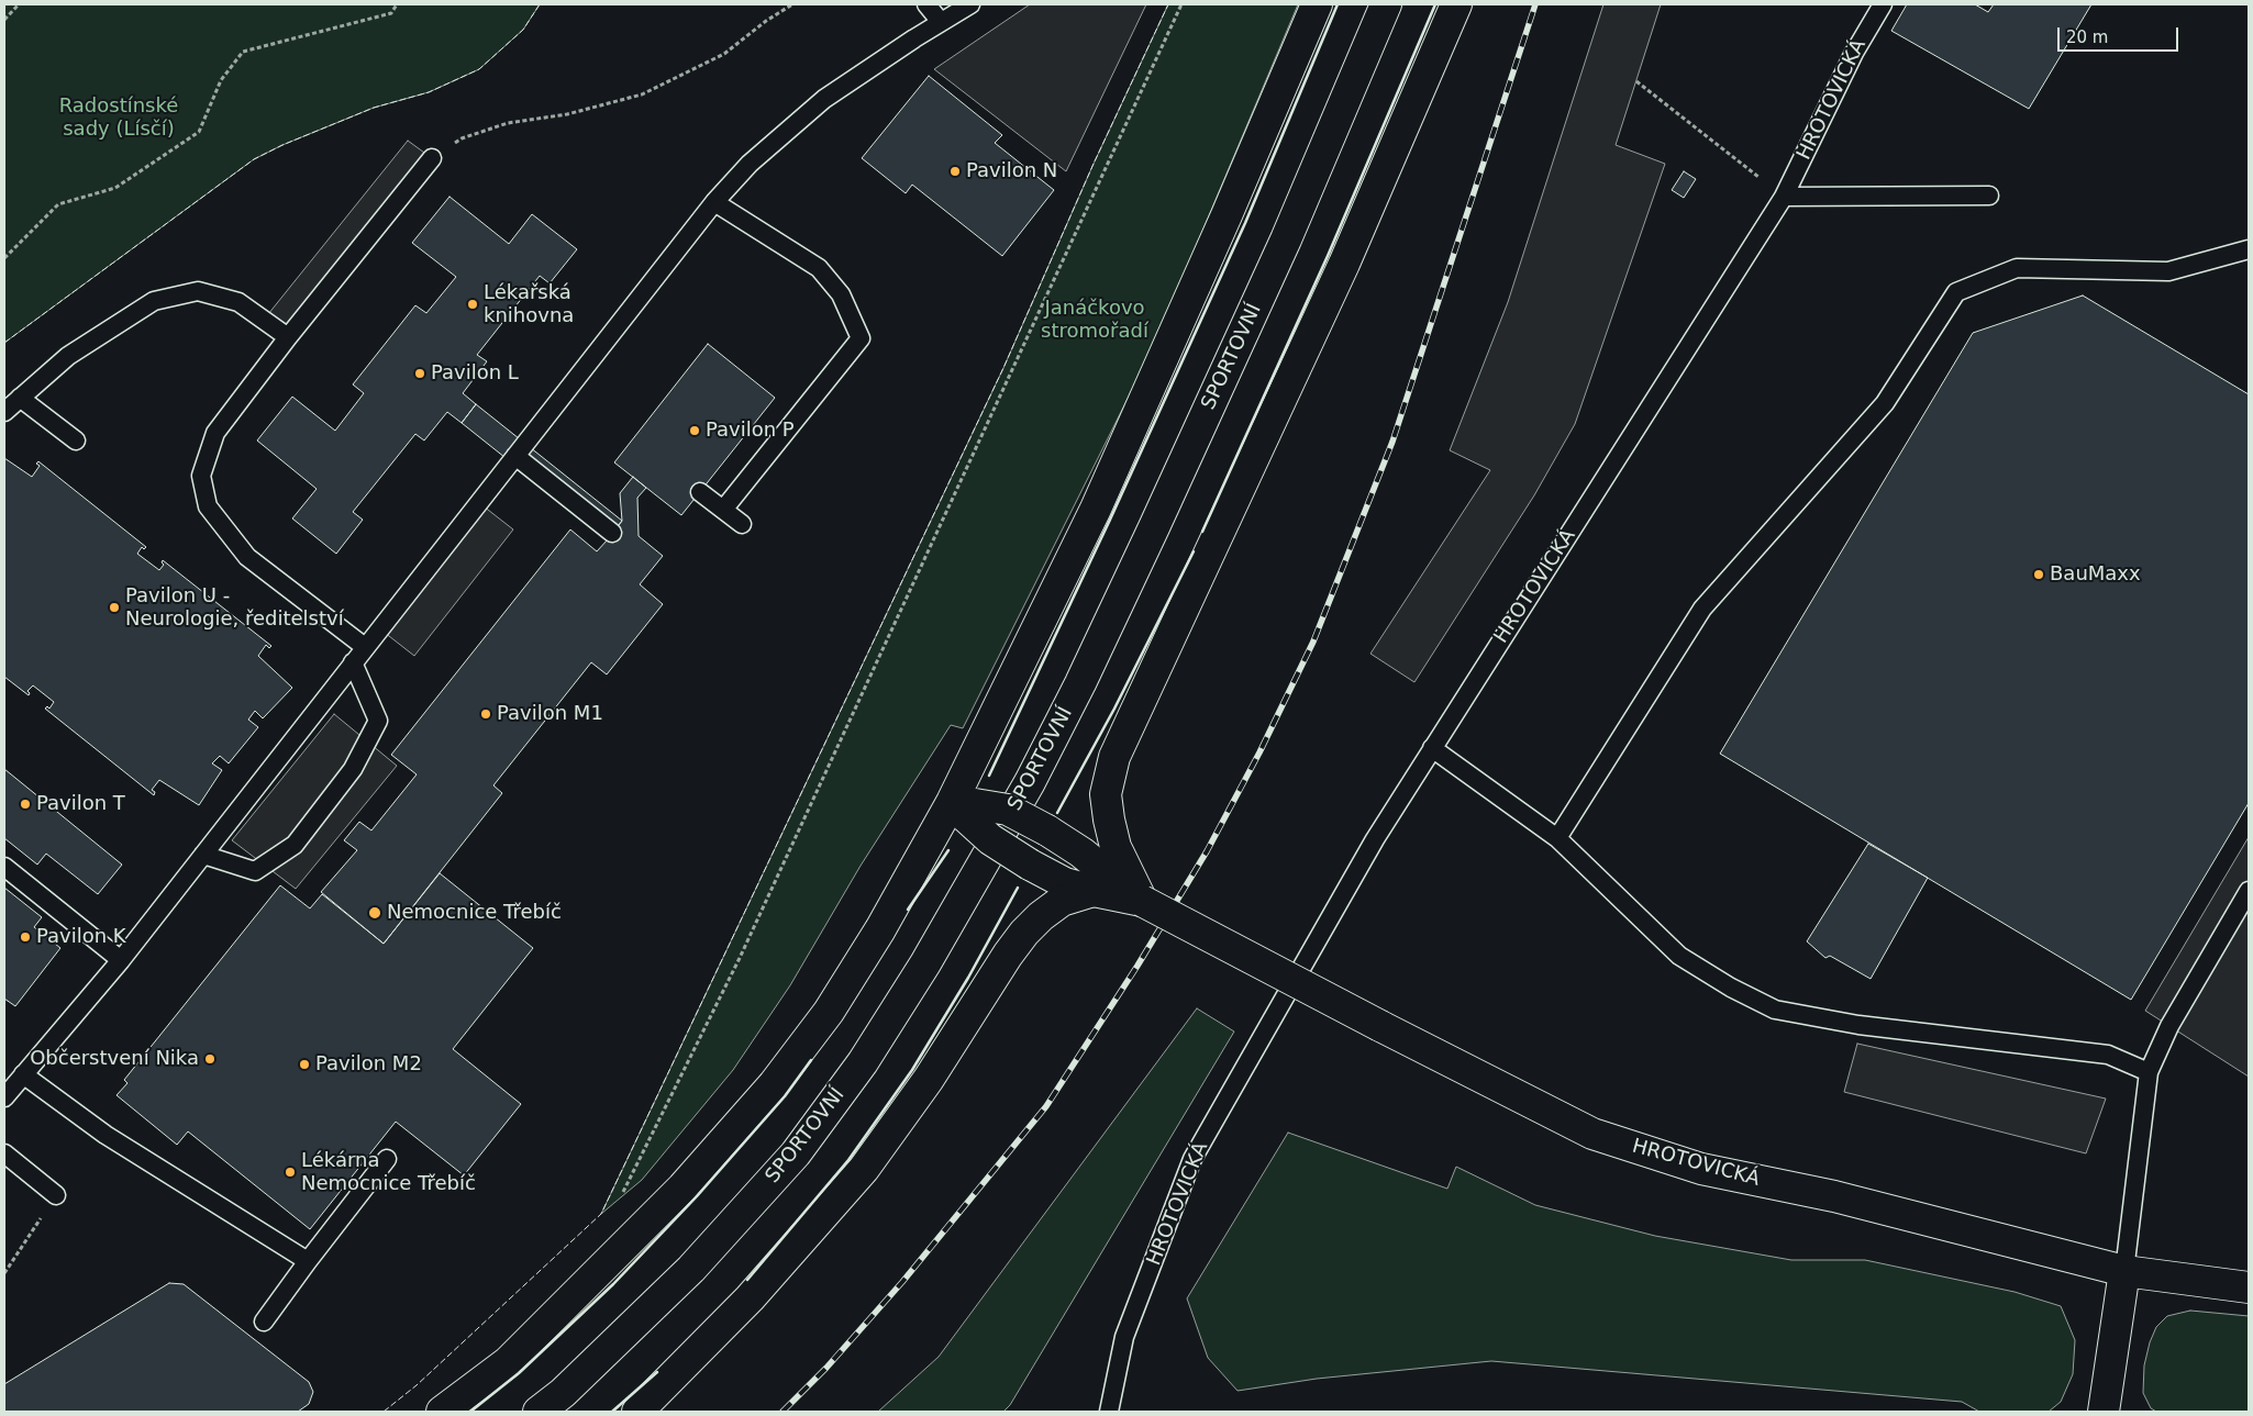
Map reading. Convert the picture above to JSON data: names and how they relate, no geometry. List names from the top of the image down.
{
  "streets": {
    "main road": ["HROTOVICKÁ", "SPORTOVNÍ"]
  },
  "parks": ["Radostínské sady (Lísčí)", "Janáčkovo stromořadí"],
  "places": [
    "Pavilon N",
    "Lékařská knihovna",
    "Pavilon L",
    "Pavilon P",
    "BauMaxx",
    "Pavilon U - Neurologie, ředitelství",
    "Pavilon M1",
    "Pavilon T",
    "Nemocnice Třebíč",
    "Pavilon K",
    "Občerstvení Nika",
    "Pavilon M2",
    "Lékárna Nemocnice Třebíč"
  ],
  "scale_bar": "20 m"
}
